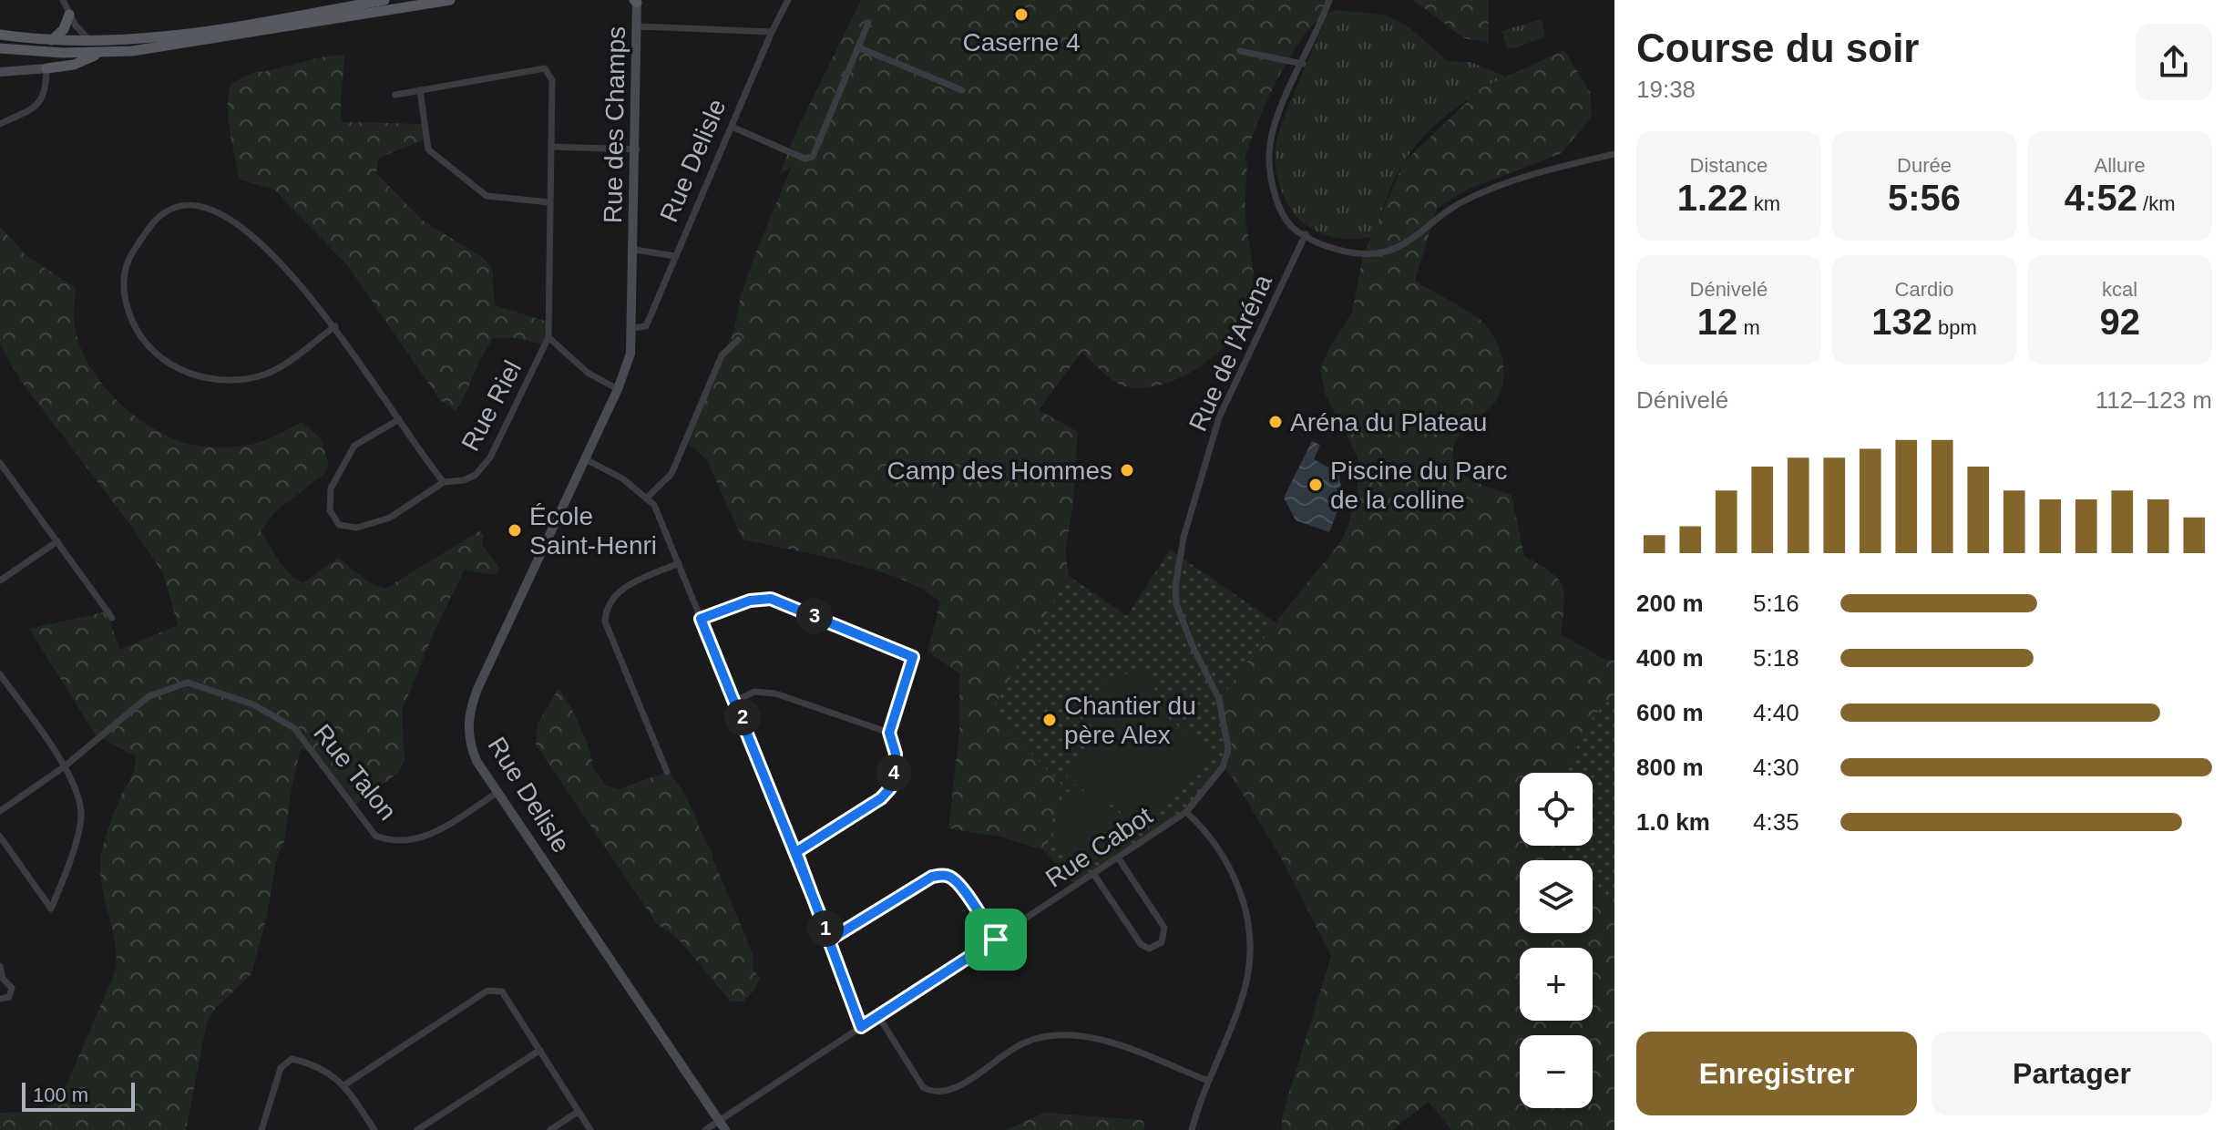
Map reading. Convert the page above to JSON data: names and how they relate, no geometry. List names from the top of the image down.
{
  "streets": {
    "street": [
      "Rue des Champs",
      "Rue Delisle",
      "Rue de l'Aréna",
      "Rue Riel",
      "Rue Talon",
      "Rue Cabot"
    ]
  },
  "crossings": [
    ["Rue des Champs", "Rue Delisle"],
    ["Rue Delisle", "Rue Talon"],
    ["Rue Delisle", "Rue Cabot"],
    ["Rue de l'Aréna", "Rue Cabot"]
  ],
  "places": [
    "Caserne 4",
    "Aréna du Plateau",
    "Camp des Hommes",
    "Piscine du Parc de la colline",
    "École Saint-Henri",
    "Chantier du père Alex"
  ],
  "scale_bar": "100 m",
  "page": {
    "heading": ["Course du soir", "19:38"],
    "stats": [
      ["Distance", "1.22 km"],
      ["Durée", "5:56"],
      ["Allure", "4:52 /km"],
      ["Dénivelé", "12 m"],
      ["Cardio", "132 bpm"],
      ["kcal", "92"]
    ],
    "chart": ["Dénivelé", "112–123 m"],
    "list": [
      {
        "name": "200 m",
        "note": "5:16"
      },
      {
        "name": "400 m",
        "note": "5:18"
      },
      {
        "name": "600 m",
        "note": "4:40"
      },
      {
        "name": "800 m",
        "note": "4:30"
      },
      {
        "name": "1.0 km",
        "note": "4:35"
      }
    ],
    "pins": [
      "3",
      "2",
      "4",
      "1"
    ],
    "map_buttons": ["+", "−"],
    "buttons": ["Enregistrer", "Partager"],
    "scale": "100 m"
  }
}
